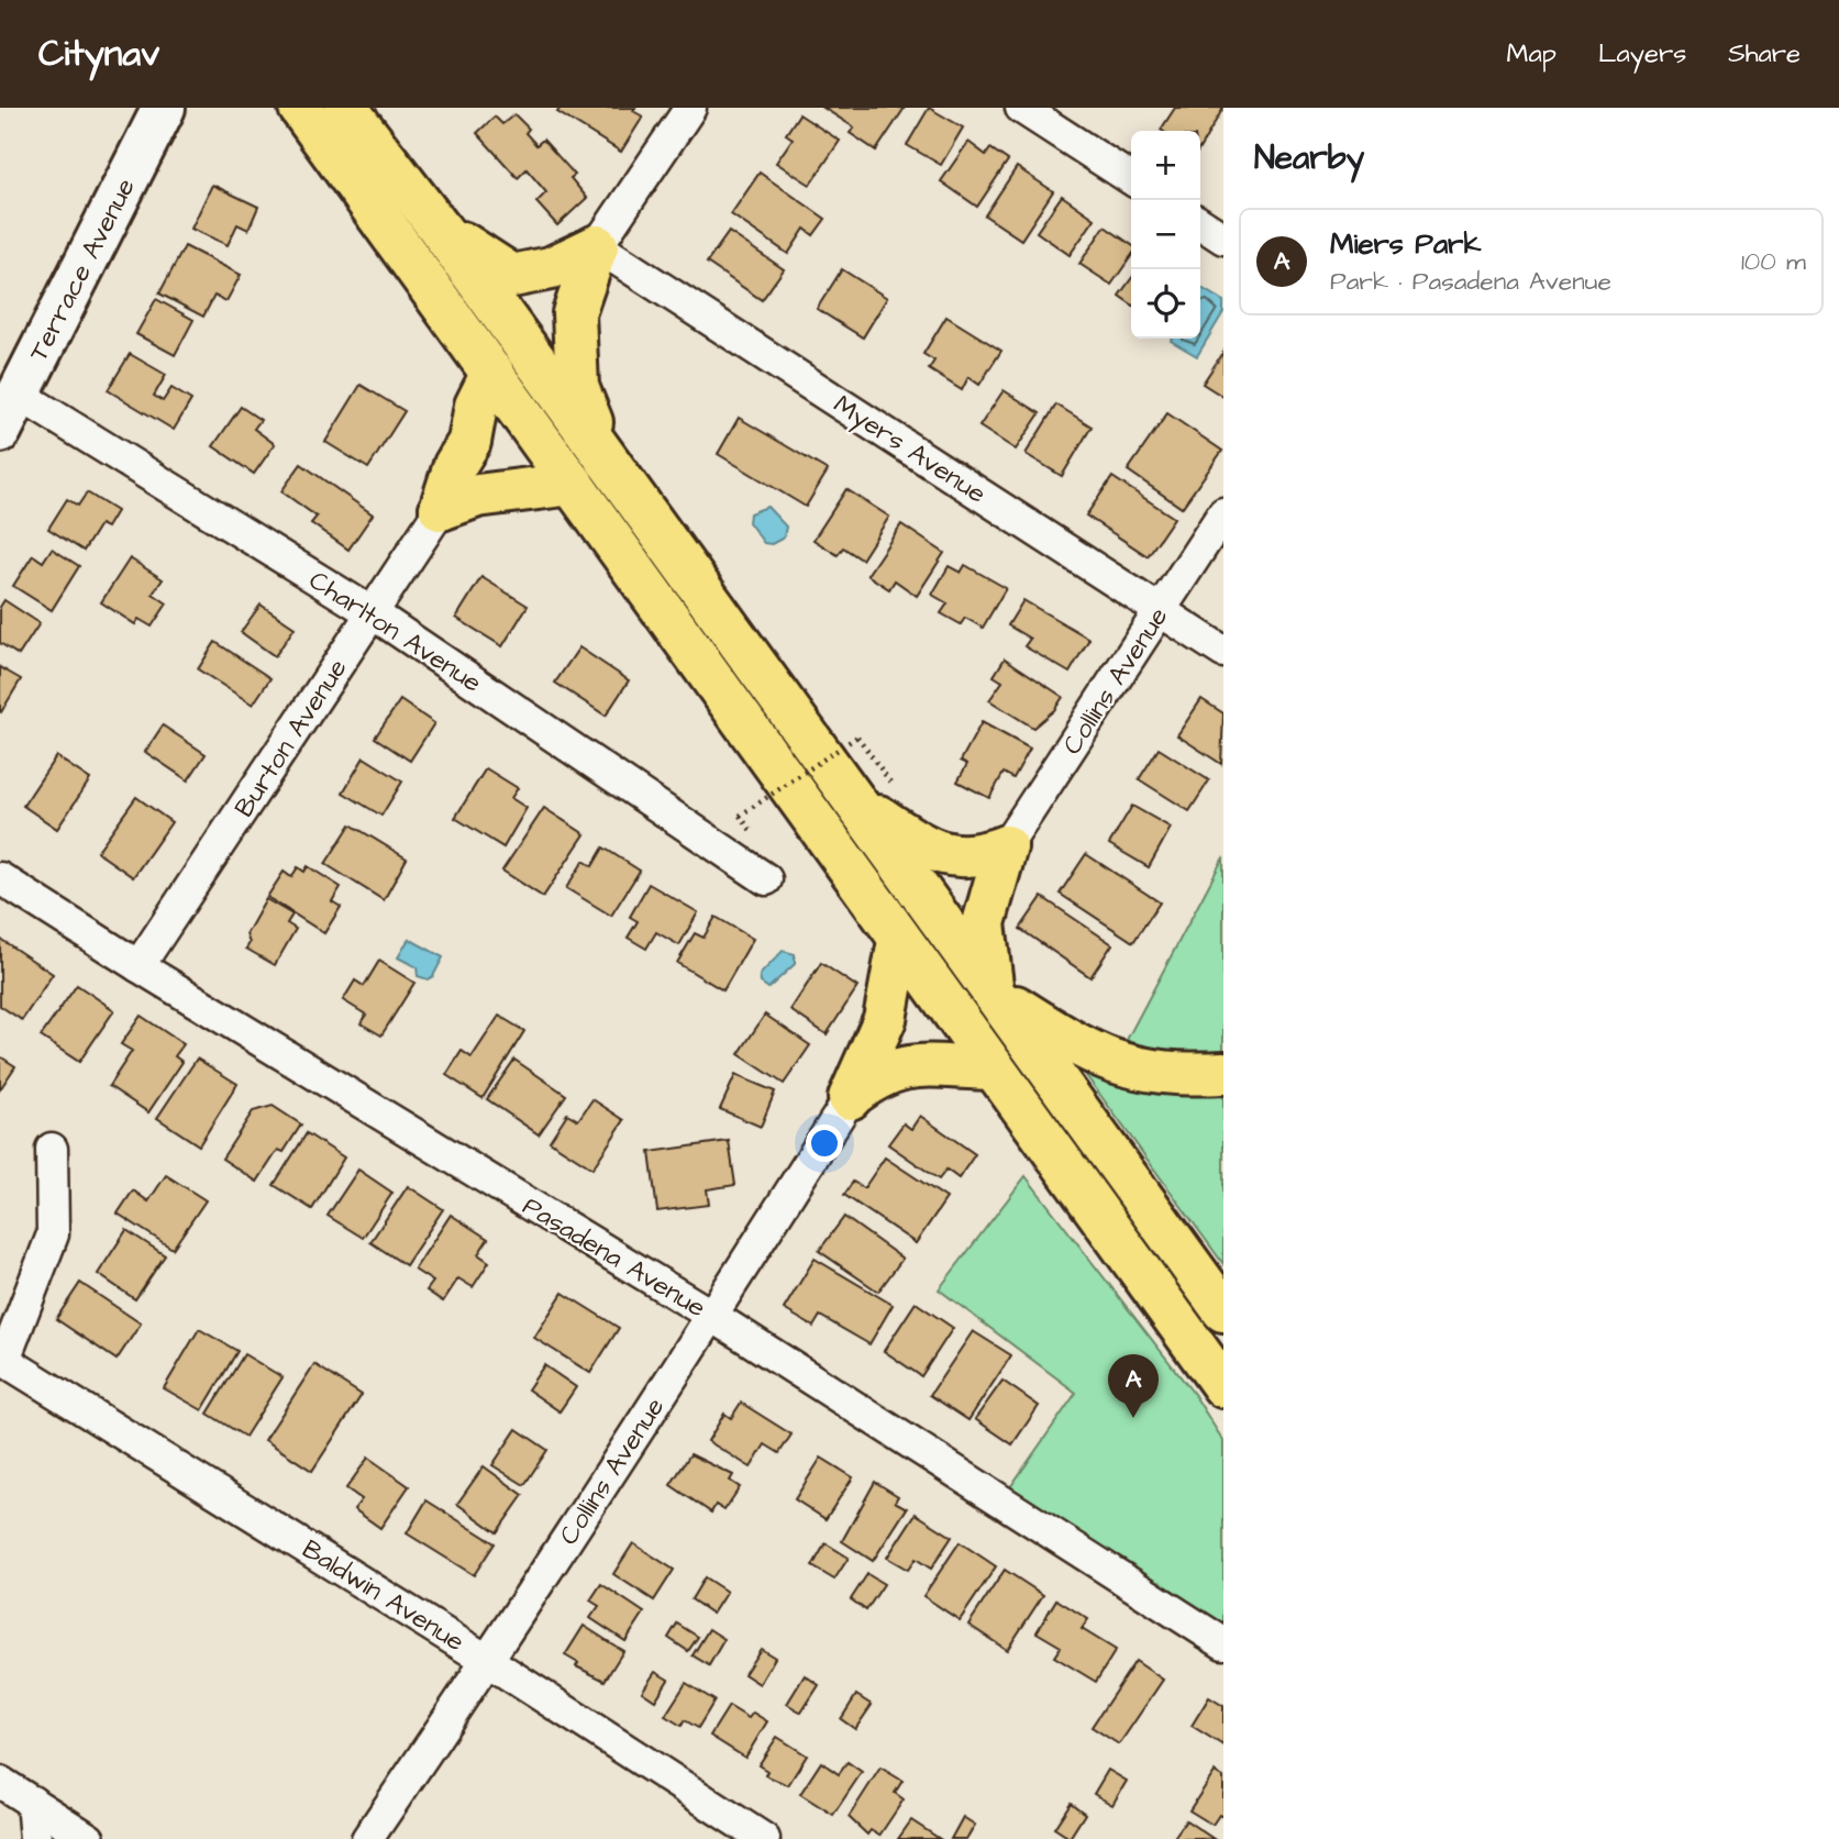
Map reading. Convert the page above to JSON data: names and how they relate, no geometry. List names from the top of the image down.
{
  "streets": {
    "main road": ["Terrace Avenue"],
    "street": [
      "Myers Avenue",
      "Charlton Avenue",
      "Collins Avenue",
      "Burton Avenue",
      "Pasadena Avenue",
      "Baldwin Avenue"
    ]
  },
  "crossings": [
    ["Terrace Avenue", "Charlton Avenue"],
    ["Myers Avenue", "Collins Avenue"],
    ["Charlton Avenue", "Burton Avenue"],
    ["Collins Avenue", "Pasadena Avenue"],
    ["Collins Avenue", "Baldwin Avenue"],
    ["Burton Avenue", "Pasadena Avenue"]
  ],
  "page": {
    "header": "Citynav",
    "nav": ["Map", "Layers", "Share"],
    "heading": "Nearby",
    "map_buttons": ["+", "−"],
    "list": [
      {
        "mark": "A",
        "name": "Miers Park",
        "note": "Park · Pasadena Avenue",
        "value": "100 m"
      }
    ],
    "pins": "A"
  }
}
